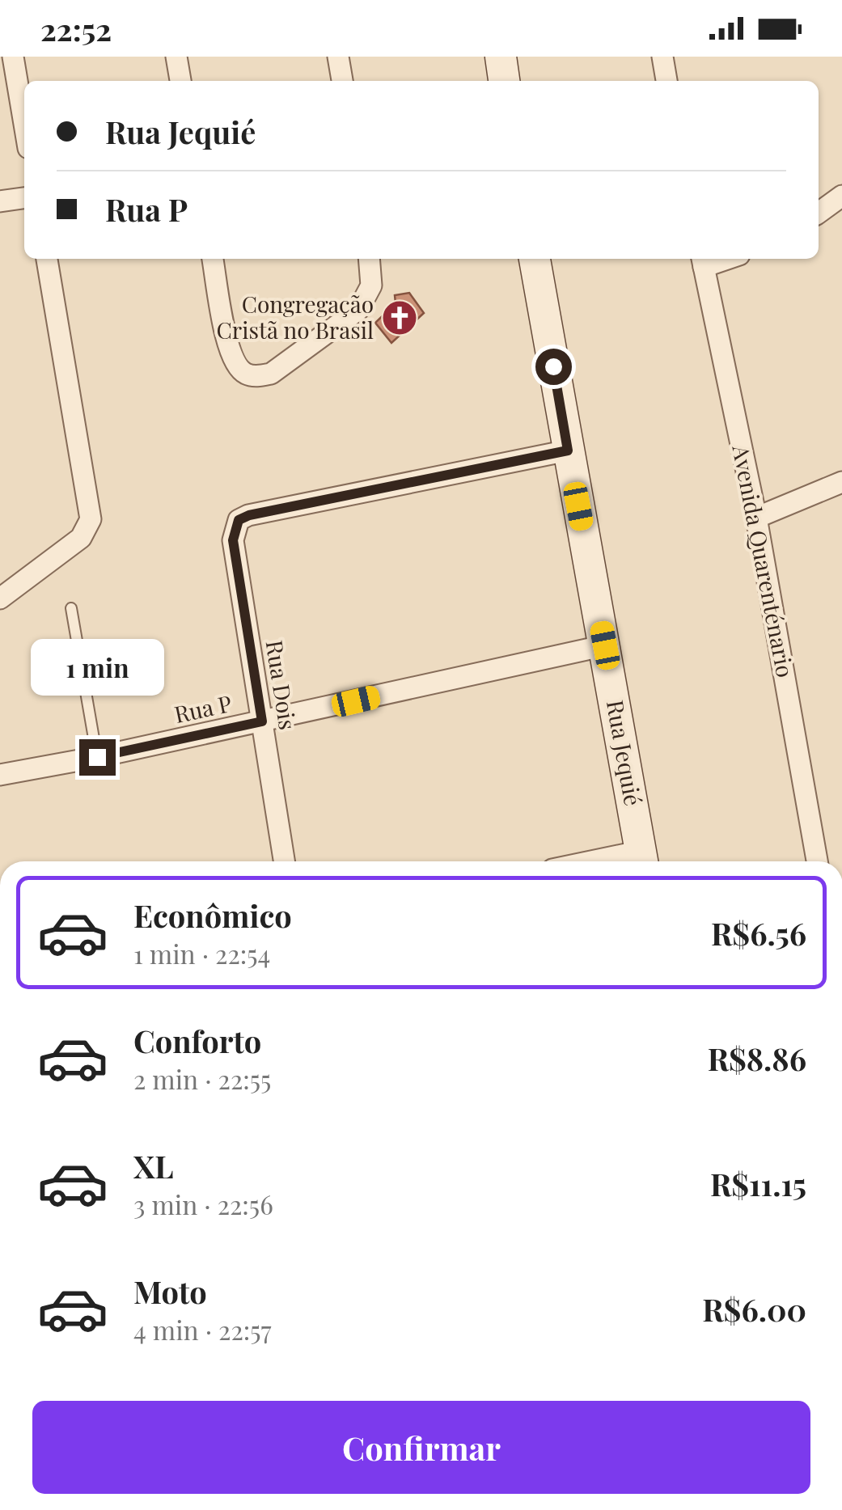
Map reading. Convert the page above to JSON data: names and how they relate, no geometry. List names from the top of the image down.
{
  "streets": {
    "main road": ["Rua Jequié"],
    "street": ["Avenida Quarenténario", "Rua Dois", "Rua P"]
  },
  "crossings": [
    ["Rua Dois", "Rua P"],
    ["Rua Dois", "Rua Jequié"],
    ["Rua P", "Rua Jequié"]
  ],
  "places": {
    "church": ["Congregação Cristã no Brasil"]
  },
  "page": {
    "status": "22:52",
    "banner": ["Rua Jequié", "Rua P"],
    "bubble": "1 min",
    "list": [
      {
        "name": "Econômico",
        "note": "1 min · 22:54",
        "value": "R$6.56"
      },
      {
        "name": "Conforto",
        "note": "2 min · 22:55",
        "value": "R$8.86"
      },
      {
        "name": "XL",
        "note": "3 min · 22:56",
        "value": "R$11.15"
      },
      {
        "name": "Moto",
        "note": "4 min · 22:57",
        "value": "R$6.00"
      }
    ],
    "buttons": "Confirmar"
  }
}
